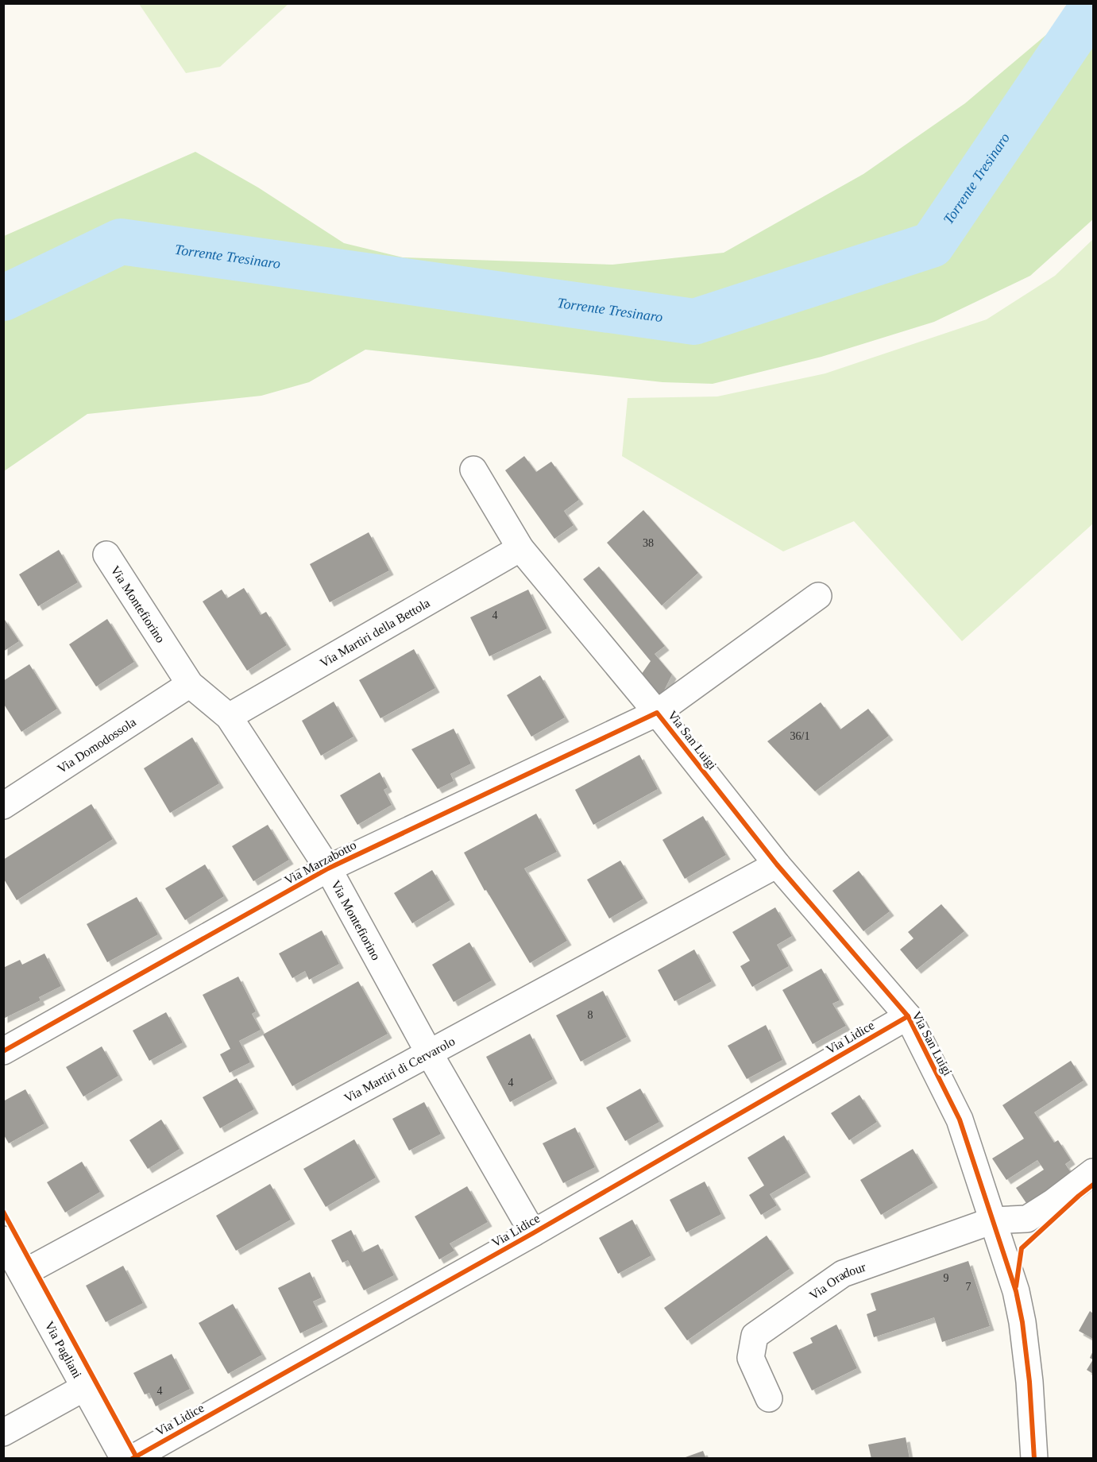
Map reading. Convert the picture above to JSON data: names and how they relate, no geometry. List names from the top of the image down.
{
  "streets": {
    "street": [
      "Via Montefiorino",
      "Via Martiri della Bettola",
      "Via San Luigi",
      "Via Domodossola",
      "Via Marzabotto",
      "Via Lidice",
      "Via Martiri di Cervarolo",
      "Via Oradour",
      "Via Pagliani"
    ]
  },
  "crossings": [
    ["Via Montefiorino", "Via Martiri della Bettola"],
    ["Via Montefiorino", "Via Domodossola"],
    ["Via Montefiorino", "Via Marzabotto"],
    ["Via Montefiorino", "Via Lidice"],
    ["Via Montefiorino", "Via Martiri di Cervarolo"],
    ["Via Martiri della Bettola", "Via San Luigi"],
    ["Via San Luigi", "Via Marzabotto"],
    ["Via San Luigi", "Via Lidice"],
    ["Via San Luigi", "Via Martiri di Cervarolo"],
    ["Via San Luigi", "Via Oradour"],
    ["Via Martiri di Cervarolo", "Via Pagliani"]
  ],
  "water": ["Torrente Tresinaro"],
  "house_numbers": [
    "38",
    "4",
    "36/1",
    "8",
    "4",
    "9",
    "7",
    "4"
  ]
}
